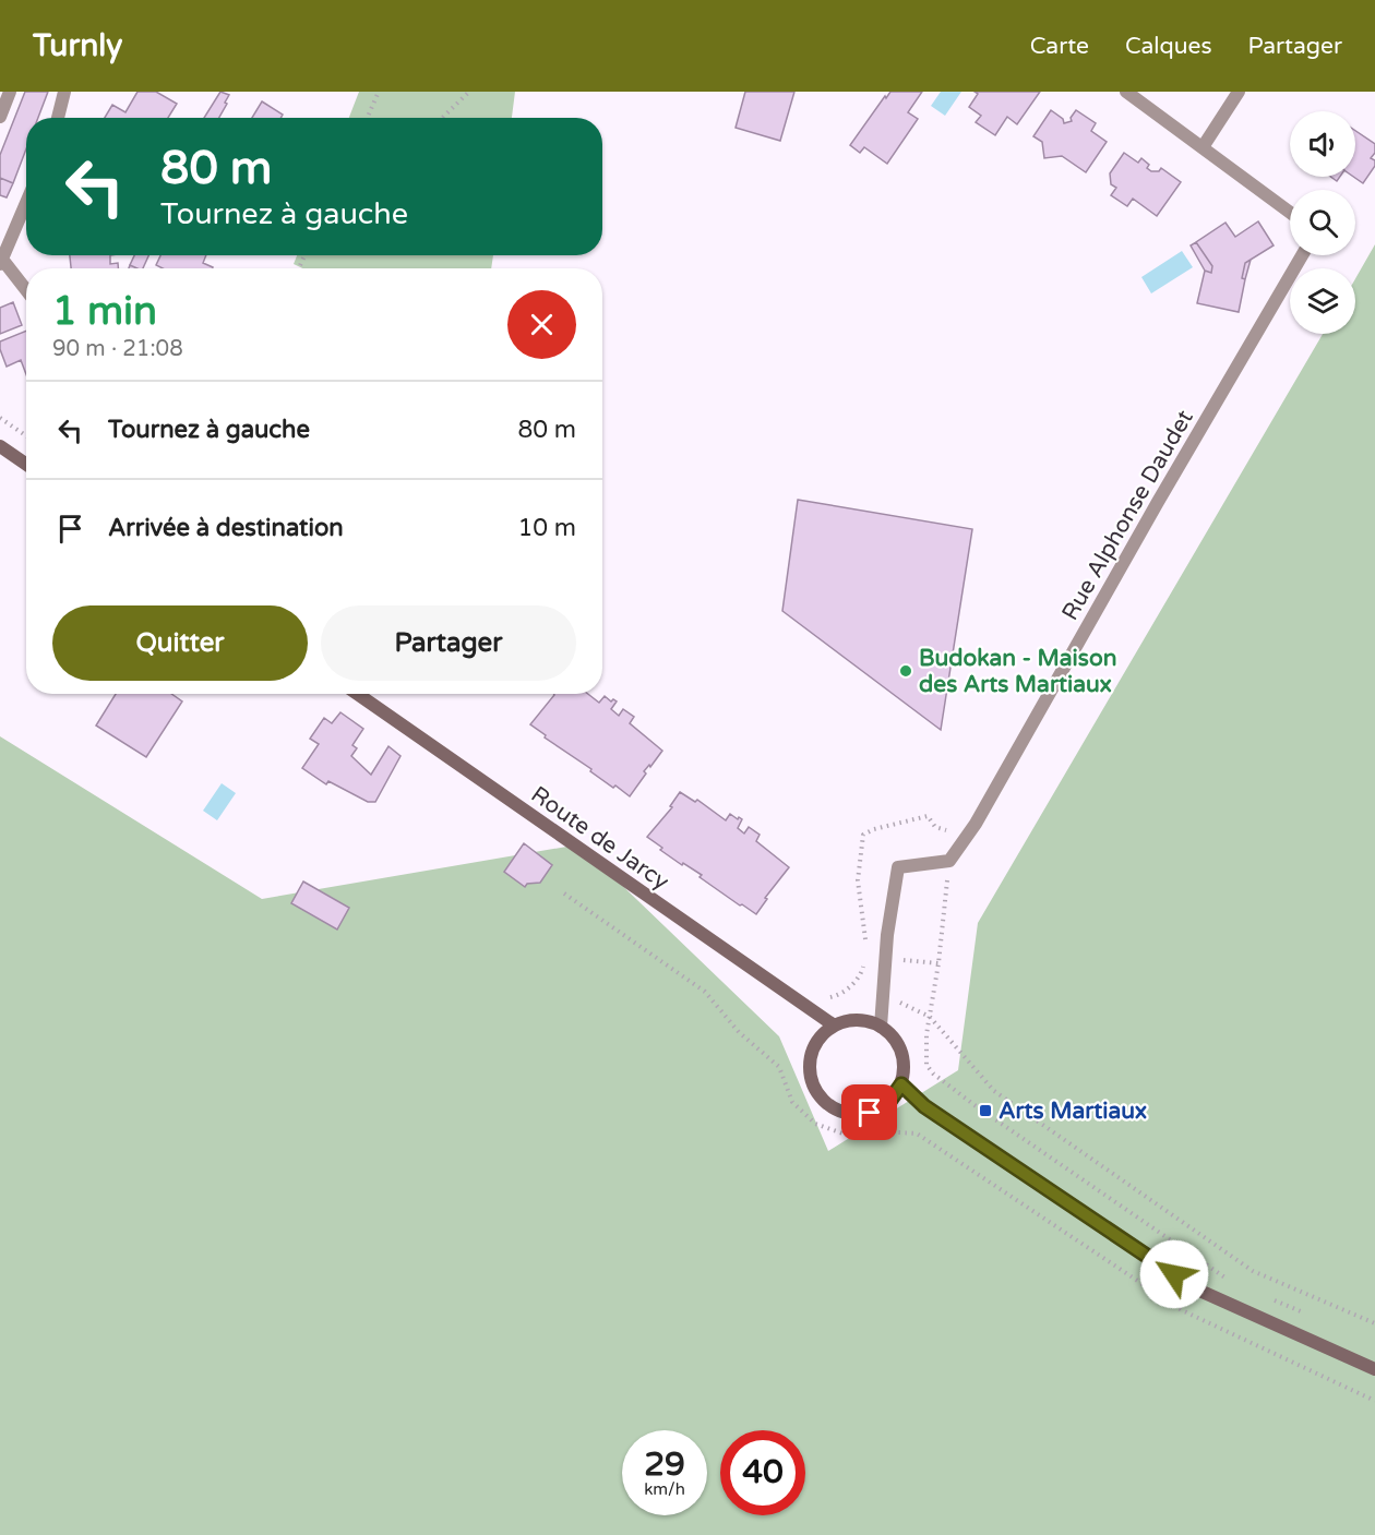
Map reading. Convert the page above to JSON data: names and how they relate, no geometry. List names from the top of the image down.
{
  "streets": {
    "street": ["Rue Alphonse Daudet", "Route de Jarcy"]
  },
  "places": {
    "other": ["Budokan - Maison des Arts Martiaux"],
    "transit": ["Arts Martiaux"]
  },
  "page": {
    "header": "Turnly",
    "nav": ["Carte", "Calques", "Partager"],
    "turn": ["80 m", "Tournez à gauche"],
    "heading": ["1 min", "90 m · 21:08"],
    "list": [
      {
        "name": "Tournez à gauche",
        "value": "80 m"
      },
      {
        "name": "Arrivée à destination",
        "value": "10 m"
      }
    ],
    "buttons": ["Quitter", "Partager"],
    "speed": "29 km/h",
    "limit": "40"
  }
}
